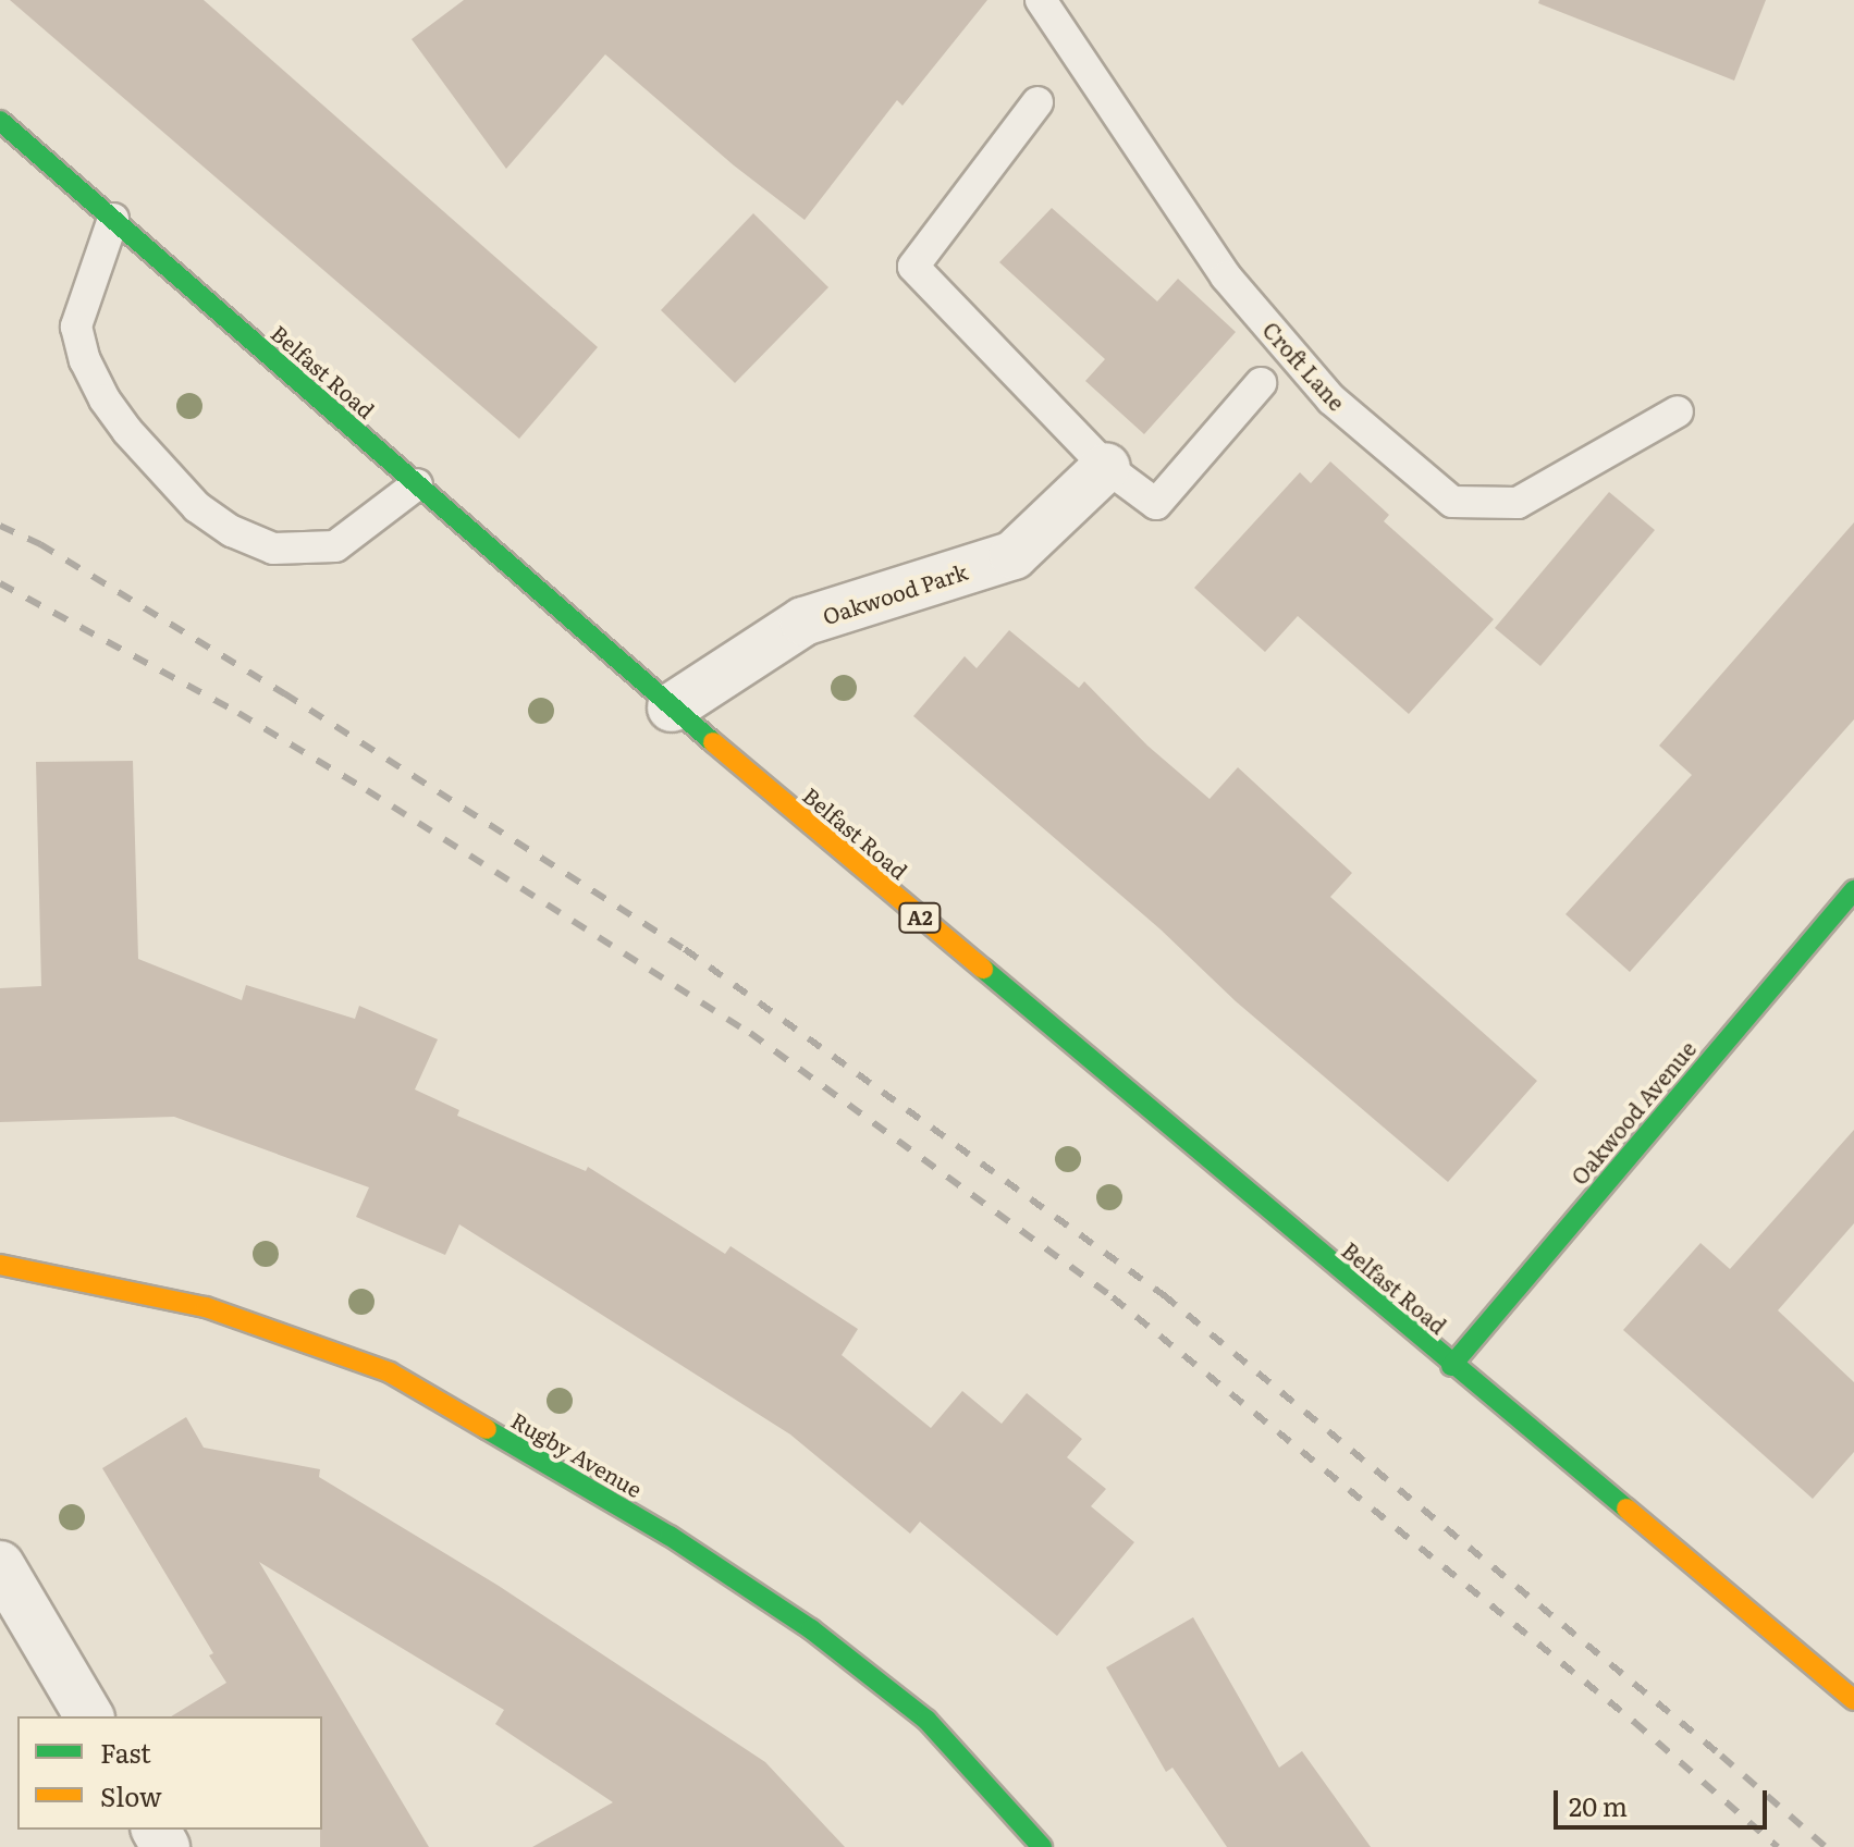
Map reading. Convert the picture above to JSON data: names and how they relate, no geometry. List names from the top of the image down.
{
  "streets": {
    "main road": [
      "Belfast Road",
      "A2",
      "Oakwood Avenue",
      "Rugby Avenue"
    ],
    "street": ["Oakwood Park"],
    "lane": ["Croft Lane"]
  },
  "crossings": [
    ["Belfast Road", "Oakwood Park"],
    ["Belfast Road", "Oakwood Avenue"]
  ],
  "legend": ["Fast", "Slow"],
  "scale_bar": "20 m"
}
